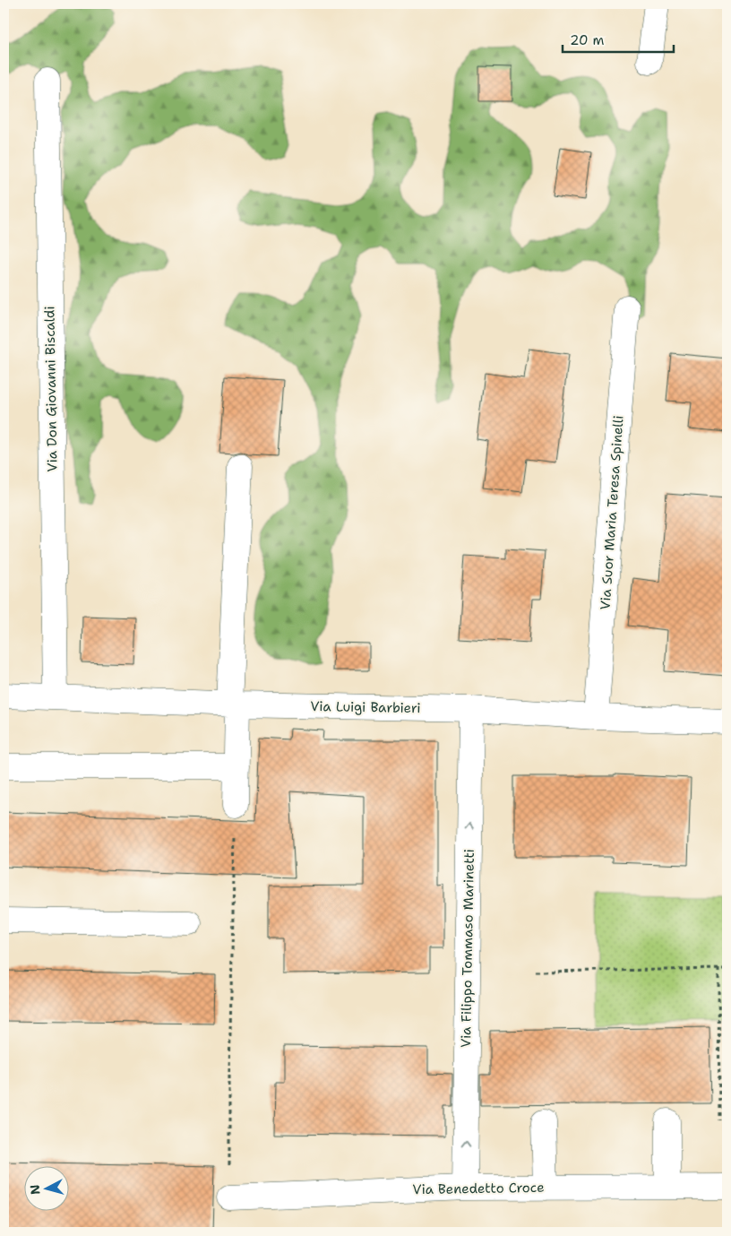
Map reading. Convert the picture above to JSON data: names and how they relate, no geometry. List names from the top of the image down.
{
  "streets": {
    "street": [
      "Via Don Giovanni Biscaldi",
      "Via Suor Maria Teresa Spinelli",
      "Via Luigi Barbieri",
      "Via Filippo Tommaso Marinetti",
      "Via Benedetto Croce"
    ]
  },
  "crossings": [
    ["Via Don Giovanni Biscaldi", "Via Luigi Barbieri"],
    ["Via Suor Maria Teresa Spinelli", "Via Luigi Barbieri"],
    ["Via Luigi Barbieri", "Via Filippo Tommaso Marinetti"],
    ["Via Filippo Tommaso Marinetti", "Via Benedetto Croce"]
  ],
  "one_way": ["Via Filippo Tommaso Marinetti"],
  "scale_bar": "20 m",
  "north": "left"
}
